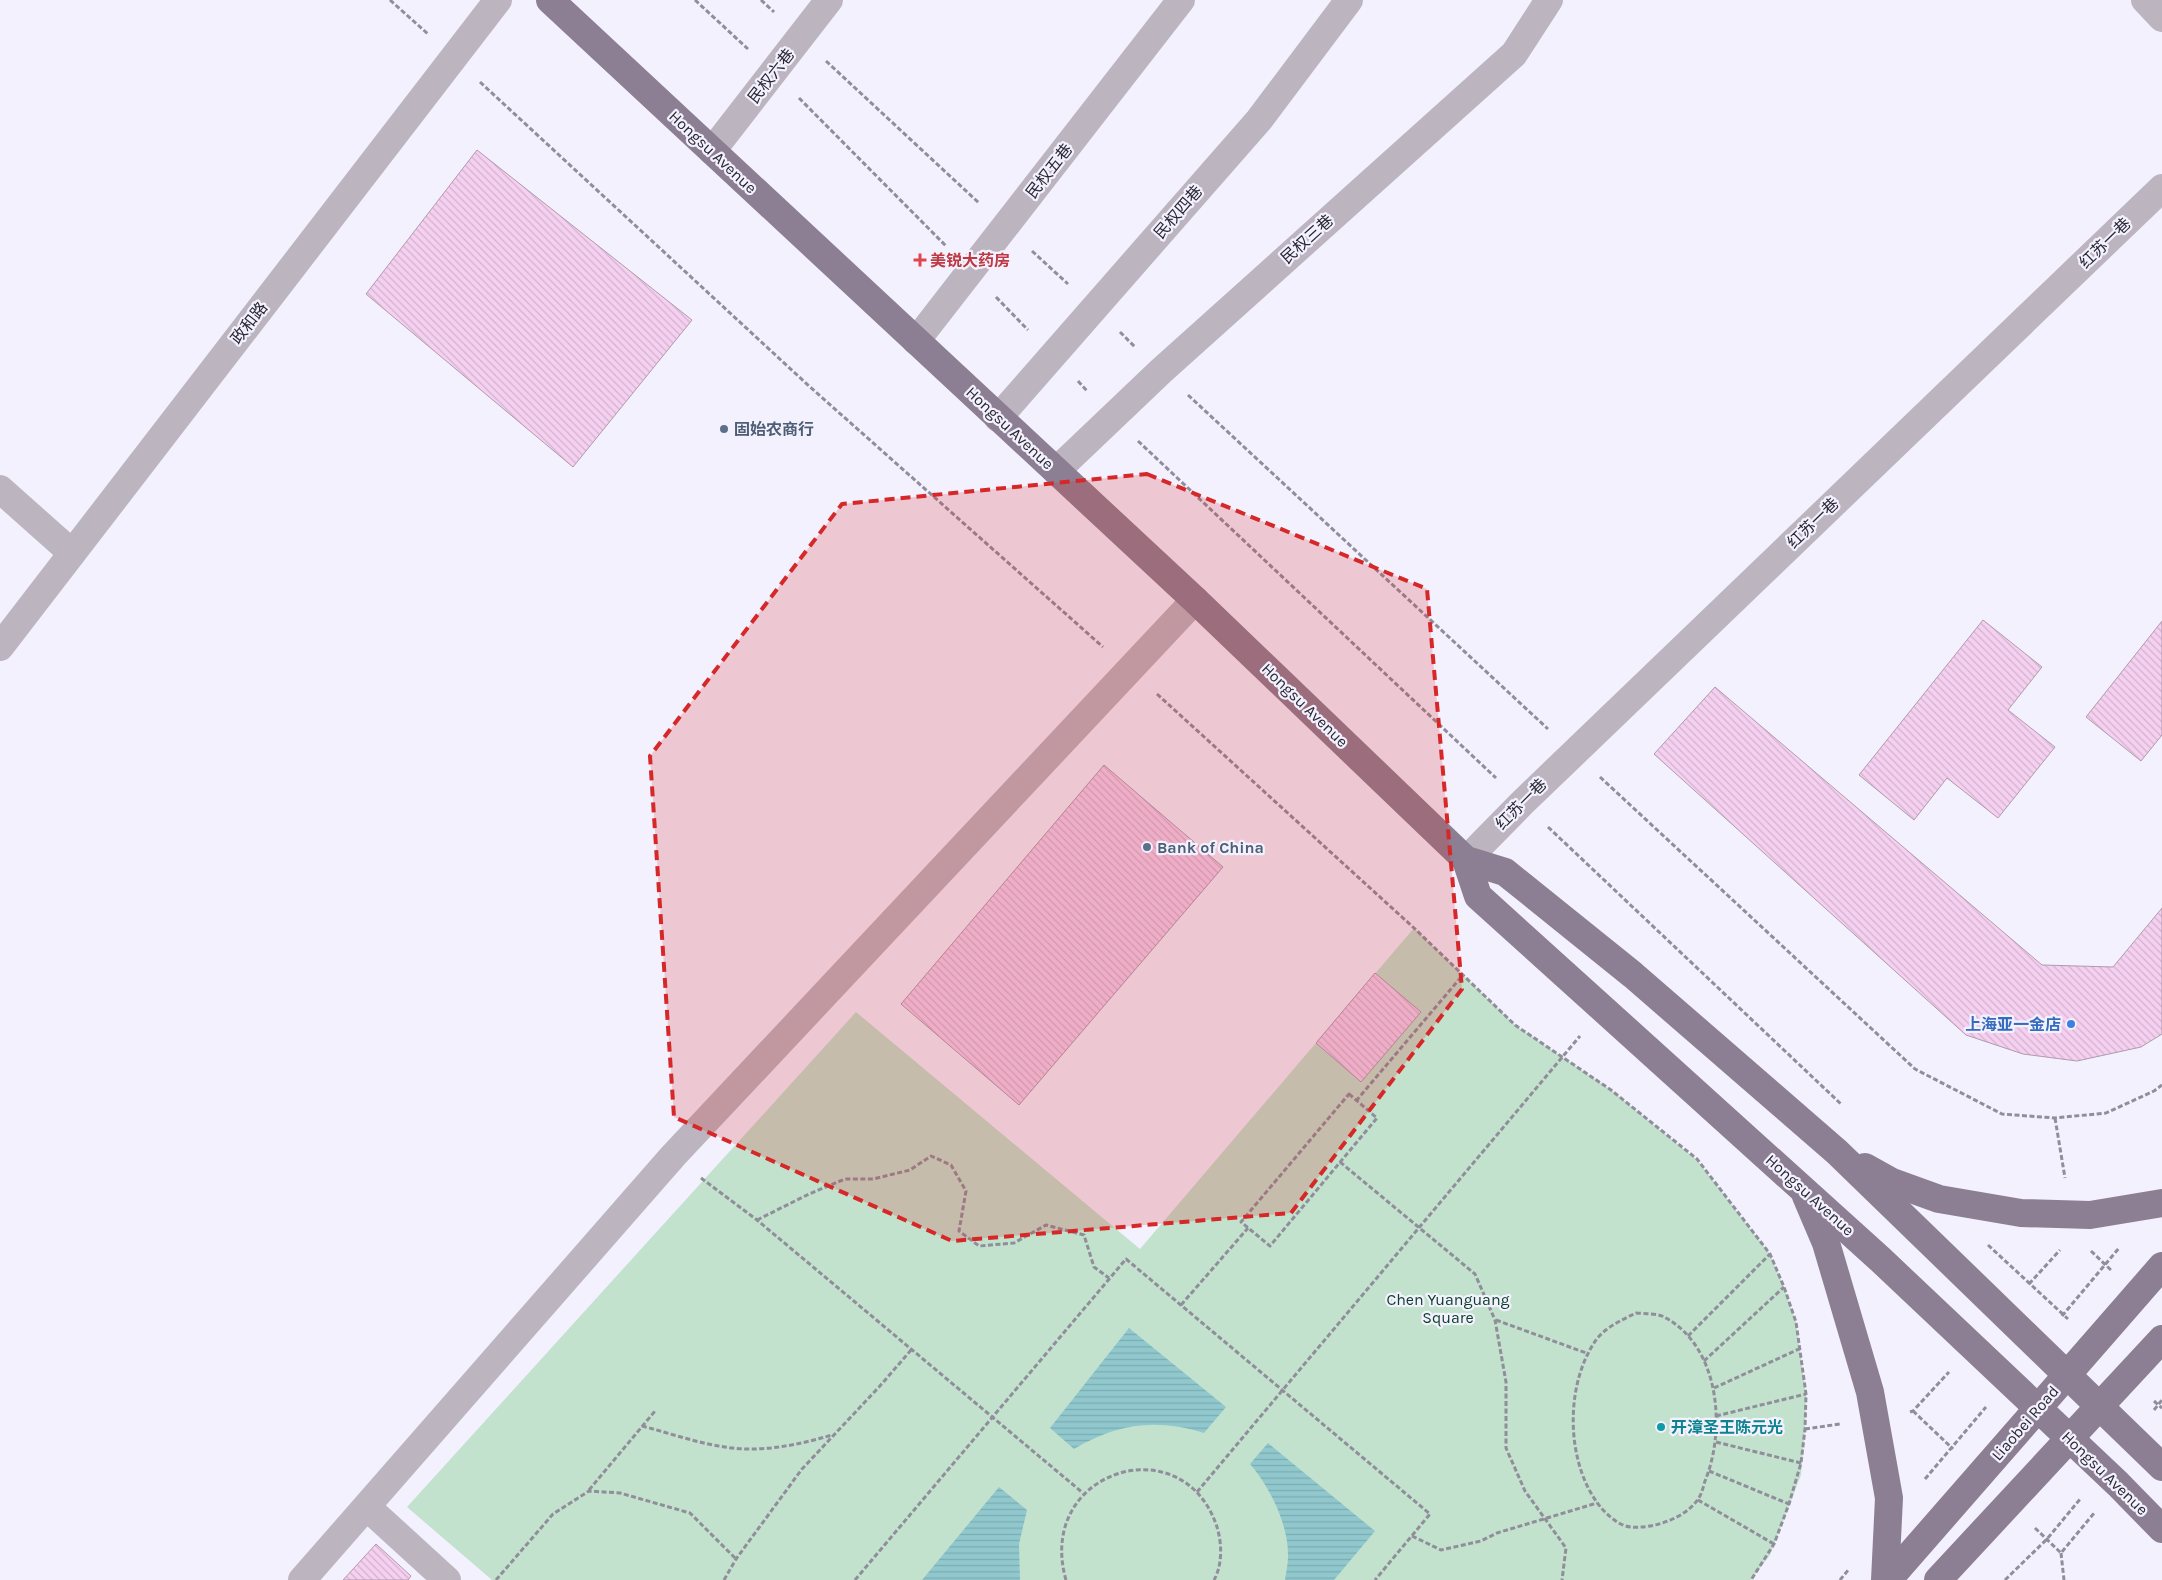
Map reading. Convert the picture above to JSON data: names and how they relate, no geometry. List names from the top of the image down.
{
  "streets": {
    "main road": ["Hongsu Avenue", "Liaobei Road"],
    "street": [
      "民权六巷",
      "民权五巷",
      "民权四巷",
      "民权三巷",
      "红苏一巷",
      "政和路"
    ]
  },
  "crossings": [
    ["民权六巷", "Hongsu Avenue"],
    ["Hongsu Avenue", "民权五巷"],
    ["Hongsu Avenue", "民权四巷"],
    ["Hongsu Avenue", "民权三巷"],
    ["Hongsu Avenue", "红苏一巷"],
    ["Hongsu Avenue", "Liaobei Road"]
  ],
  "parks": ["Chen Yuanguang Square"],
  "places": {
    "health": ["美锐大药房"],
    "other": [
      "固始农商行",
      "Bank of China",
      "上海亚一金店",
      "开漳圣王陈元光"
    ]
  }
}
